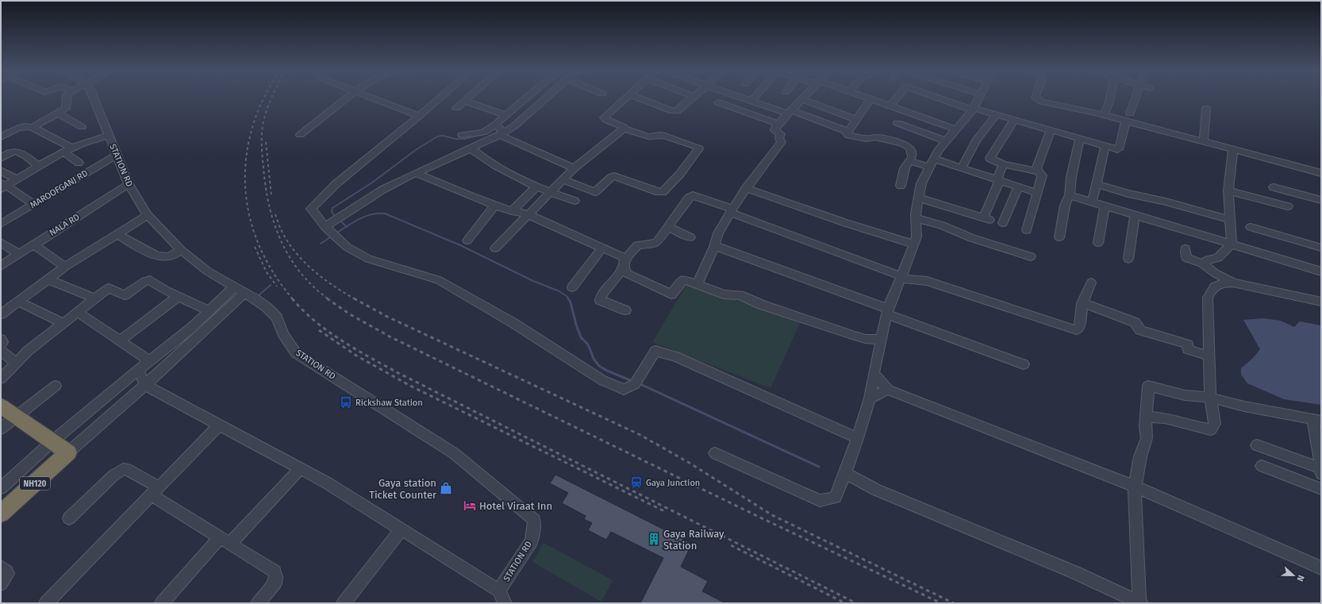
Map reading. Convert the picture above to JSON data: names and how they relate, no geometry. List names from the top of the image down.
{
  "streets": {
    "highway": ["NH120"],
    "street": ["STATION RD", "MAROOFGANJ RD", "NALA RD"]
  },
  "crossings": [
    ["STATION RD", "MAROOFGANJ RD"],
    ["STATION RD", "NALA RD"]
  ],
  "places": {
    "bus stop": ["Rickshaw Station"],
    "station": ["Gaya Junction"],
    "shop": ["Gaya station Ticket Counter"],
    "hotel": ["Hotel Viraat Inn"],
    "building": ["Gaya Railway Station"]
  },
  "north": "right"
}
